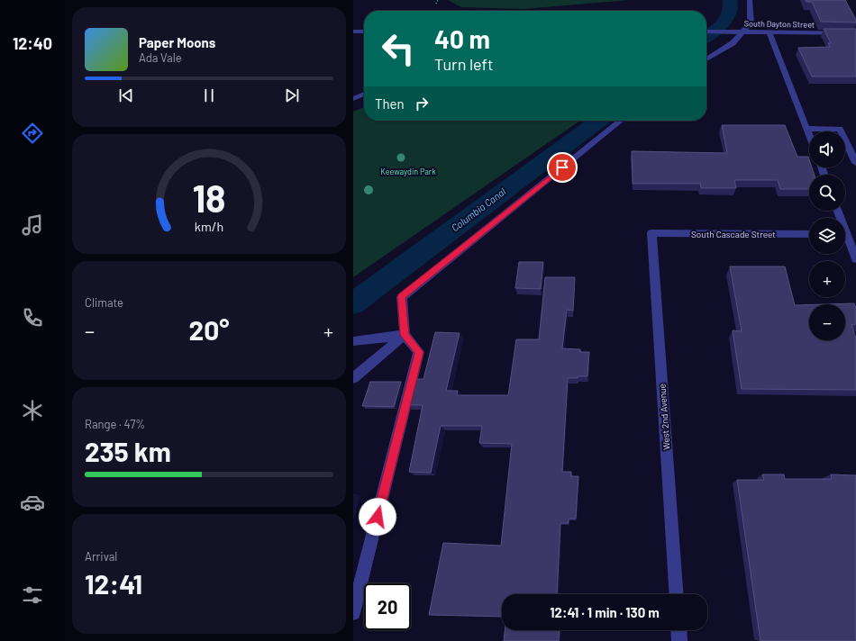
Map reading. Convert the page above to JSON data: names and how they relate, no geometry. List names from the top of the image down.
{
  "streets": {
    "street": ["South Dayton Street", "South Cascade Street", "West 2nd Avenue"]
  },
  "crossings": [
    ["South Cascade Street", "West 2nd Avenue"]
  ],
  "water": ["Columbia Canal"],
  "parks": ["Keewaydin Park"],
  "page": {
    "tabs": "12:40",
    "turn": ["40 m", "Turn left"],
    "song": ["Paper Moons", "Ada Vale"],
    "then": "Then",
    "map_buttons": ["+", "−"],
    "tile": [
      "Climate",
      ["Range · 47%", "235 km"],
      ["Arrival", "12:41"]
    ],
    "heat": ["−", "20°", "+"],
    "limit": "20",
    "trip": "12:41 · 1 min · 130 m",
    "gauge": ["18", "km/h"]
  }
}
